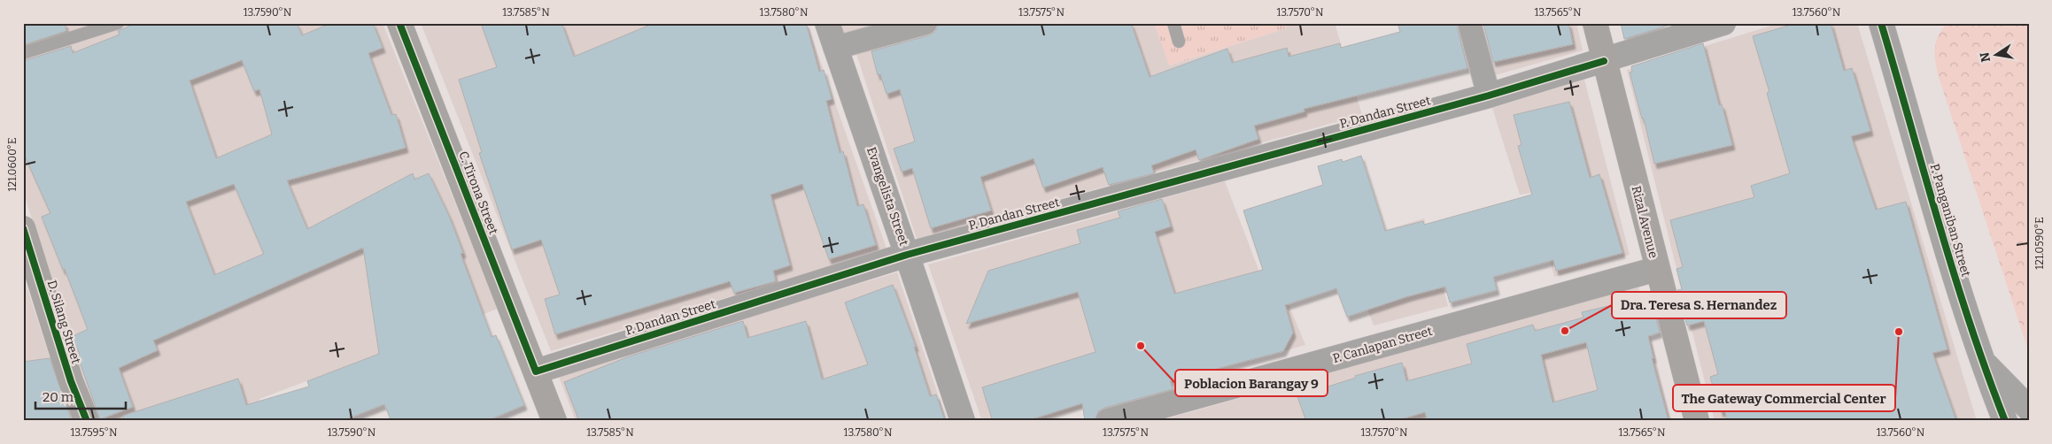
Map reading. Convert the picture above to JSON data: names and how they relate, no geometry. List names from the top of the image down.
{
  "streets": {
    "main road": ["C. Tirona Street", "Rizal Avenue", "D. Silang Street"],
    "street": [
      "P. Dandan Street",
      "Evangelista Street",
      "P. Panganiban Street",
      "P. Canlapan Street"
    ]
  },
  "crossings": [
    ["P. Dandan Street", "C. Tirona Street"],
    ["P. Dandan Street", "Evangelista Street"],
    ["P. Dandan Street", "Rizal Avenue"],
    ["Rizal Avenue", "P. Canlapan Street"]
  ],
  "places": ["Dra. Teresa S. Hernandez", "The Gateway Commercial Center", "Poblacion Barangay 9"],
  "scale_bar": "20 m",
  "north": "left",
  "coordinates": [
    "13.7590°N",
    "13.7585°N",
    "13.7580°N",
    "13.7575°N",
    "13.7570°N",
    "13.7565°N",
    "13.7560°N",
    "121.0600°E",
    "121.0590°E",
    "13.7595°N"
  ]
}
